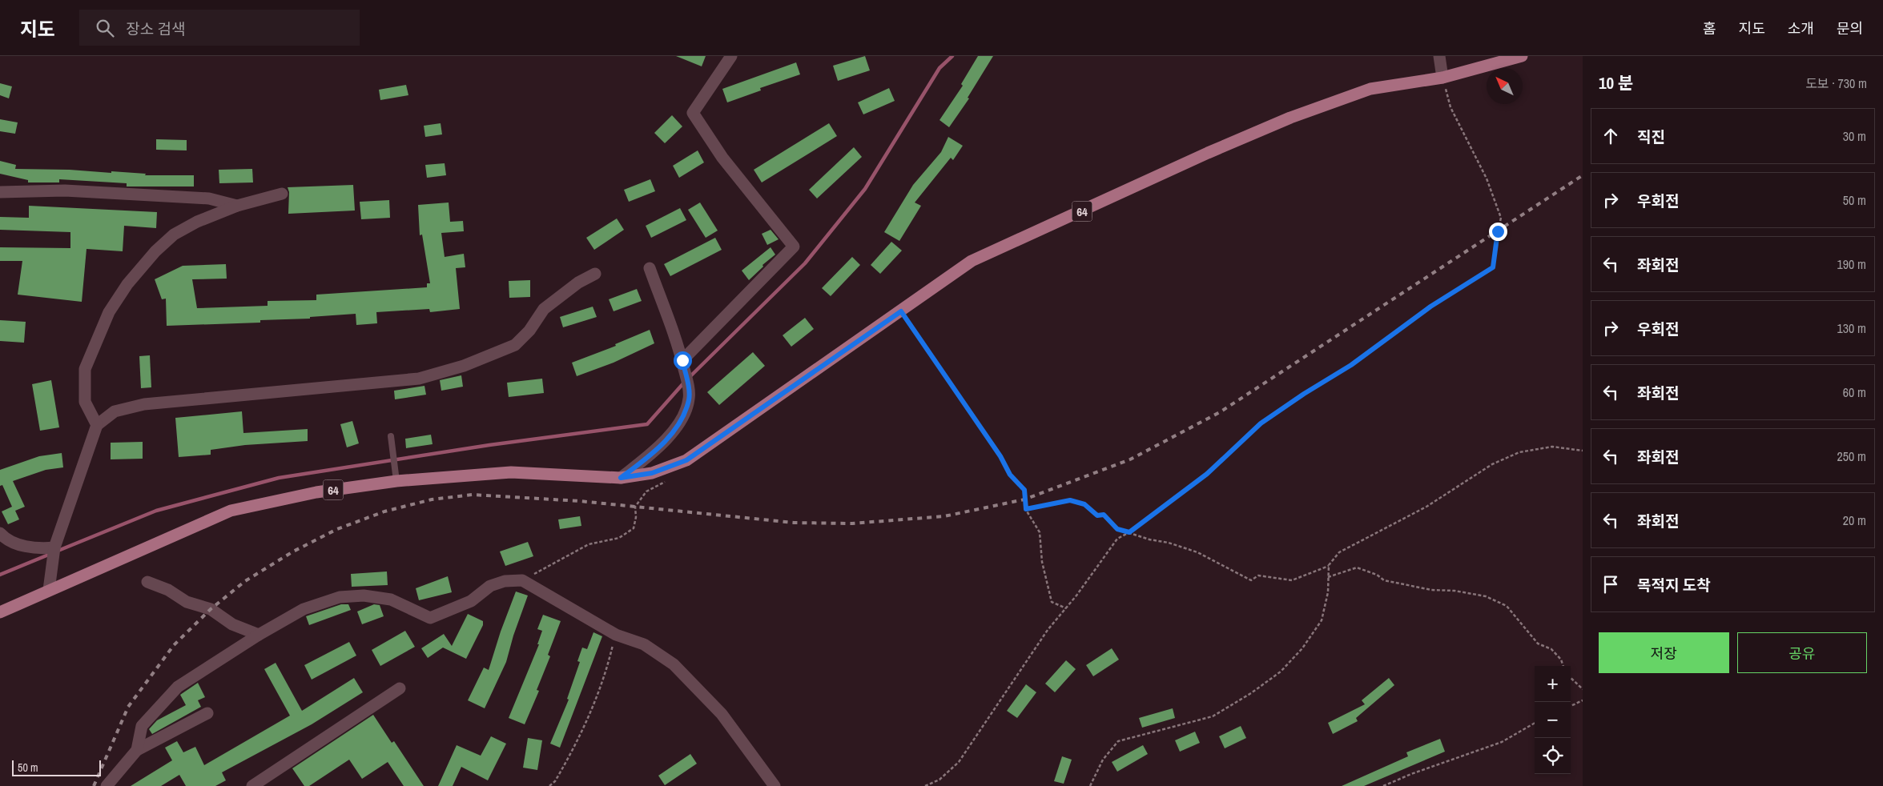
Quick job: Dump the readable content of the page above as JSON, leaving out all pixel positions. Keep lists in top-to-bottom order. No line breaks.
{"streets":{"main road":["64"]},"scale_bar":"50 m","north":"top left","page":{"header":"지도","search":"장소 검색","nav":["홈","지도","소개","문의"],"heading":["10 분","도보 · 730 m"],"list":[["직진","30 m"],["우회전","50 m"],["좌회전","190 m"],["우회전","130 m"],["좌회전","60 m"],["좌회전","250 m"],["좌회전","20 m"],"목적지 도착"],"buttons":["저장","공유"],"map_buttons":["+","−"],"scale":"50 m"}}
